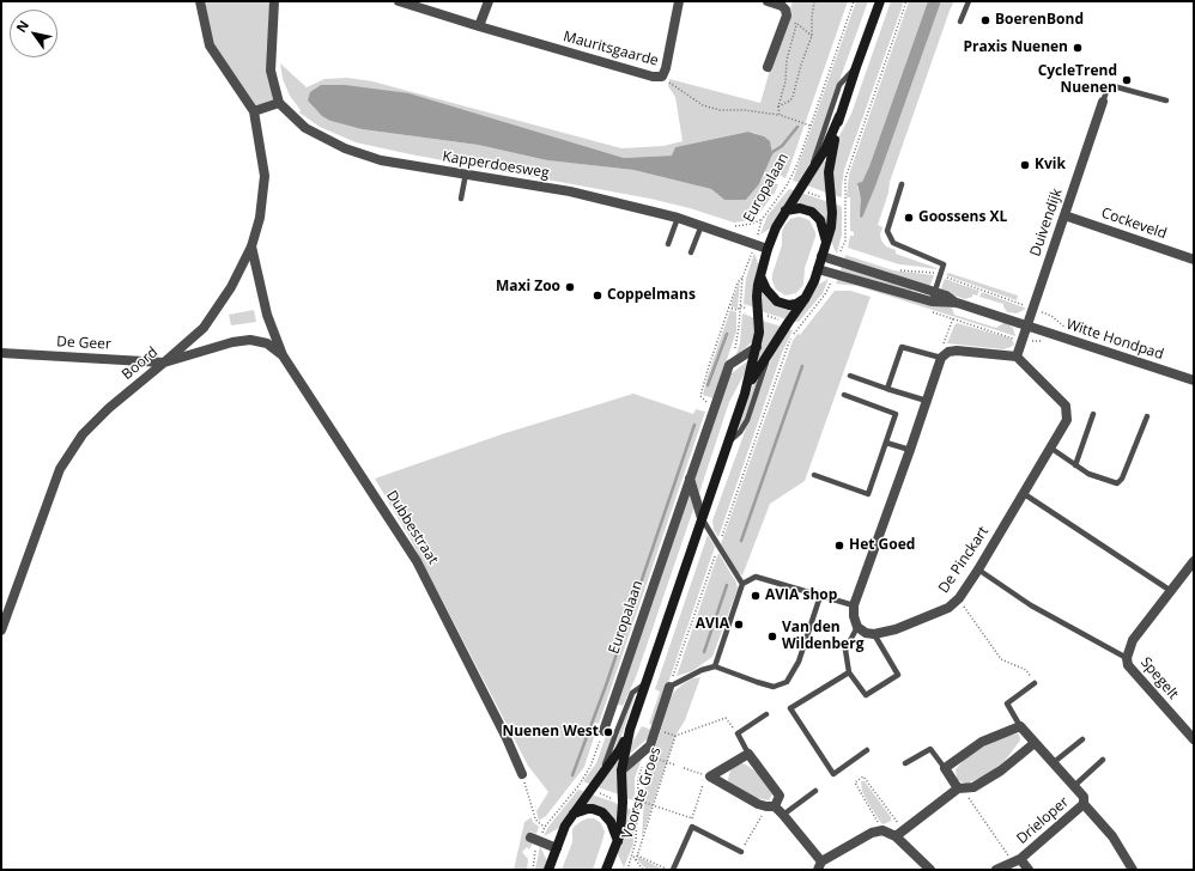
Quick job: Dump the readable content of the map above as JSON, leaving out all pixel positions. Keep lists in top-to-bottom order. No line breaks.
{"streets":{"main road":["Europalaan"],"street":["Mauritsgaarde","Kapperdoesweg","Duivendijk","Cockeveld","Witte Hondpad","De Geer","Boord","Dubbestraat","De Pinckart","Spegelt","Voorste Groes","Drieloper"]},"crossings":[["Kapperdoesweg","Europalaan"],["Duivendijk","Cockeveld"],["Duivendijk","Witte Hondpad"],["De Geer","Boord"],["Boord","Dubbestraat"]],"places":["BoerenBond","Praxis Nuenen","CycleTrend Nuenen","Kvik","Goossens XL","Maxi Zoo","Coppelmans","Het Goed","AVIA shop","AVIA","Van den Wildenberg","Nuenen West"],"north":"top left"}
